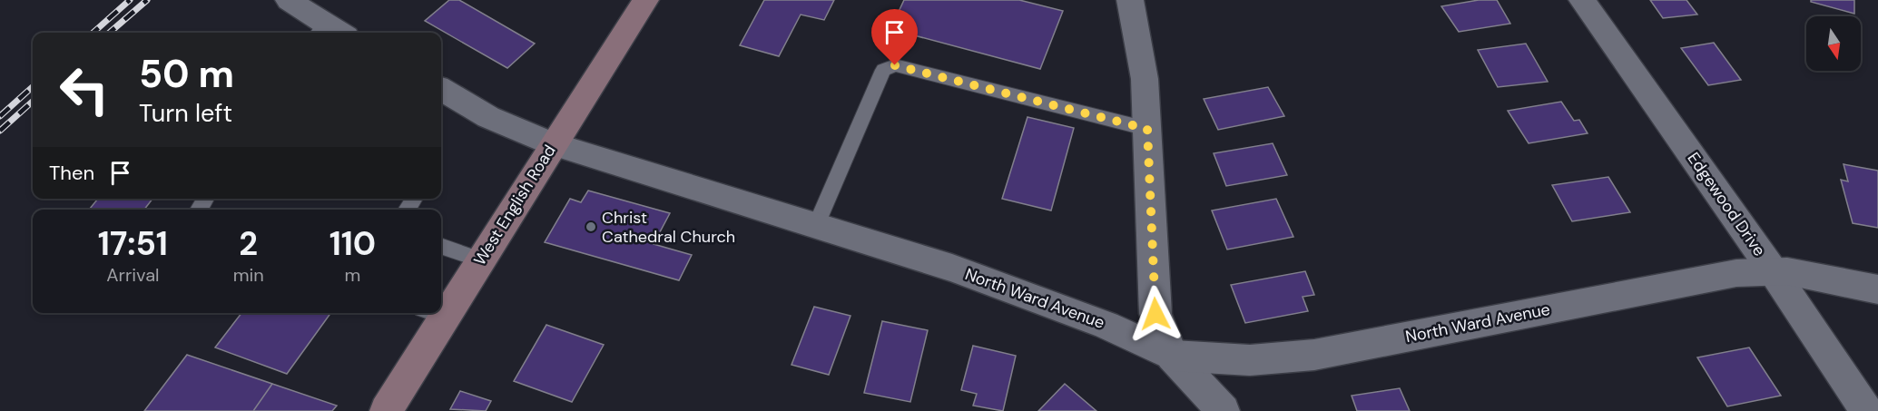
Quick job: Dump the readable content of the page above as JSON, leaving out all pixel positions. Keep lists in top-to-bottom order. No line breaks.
{"streets":{"main road":["West English Road"],"street":["Edgewood Drive","North Ward Avenue"]},"crossings":[["Edgewood Drive","North Ward Avenue"],["West English Road","North Ward Avenue"]],"places":["Christ Cathedral Church"],"north":"bottom","page":{"turn":["50 m","Turn left"],"then":"Then","eta":["17:51","Arrival","2","min","110","m"]}}
